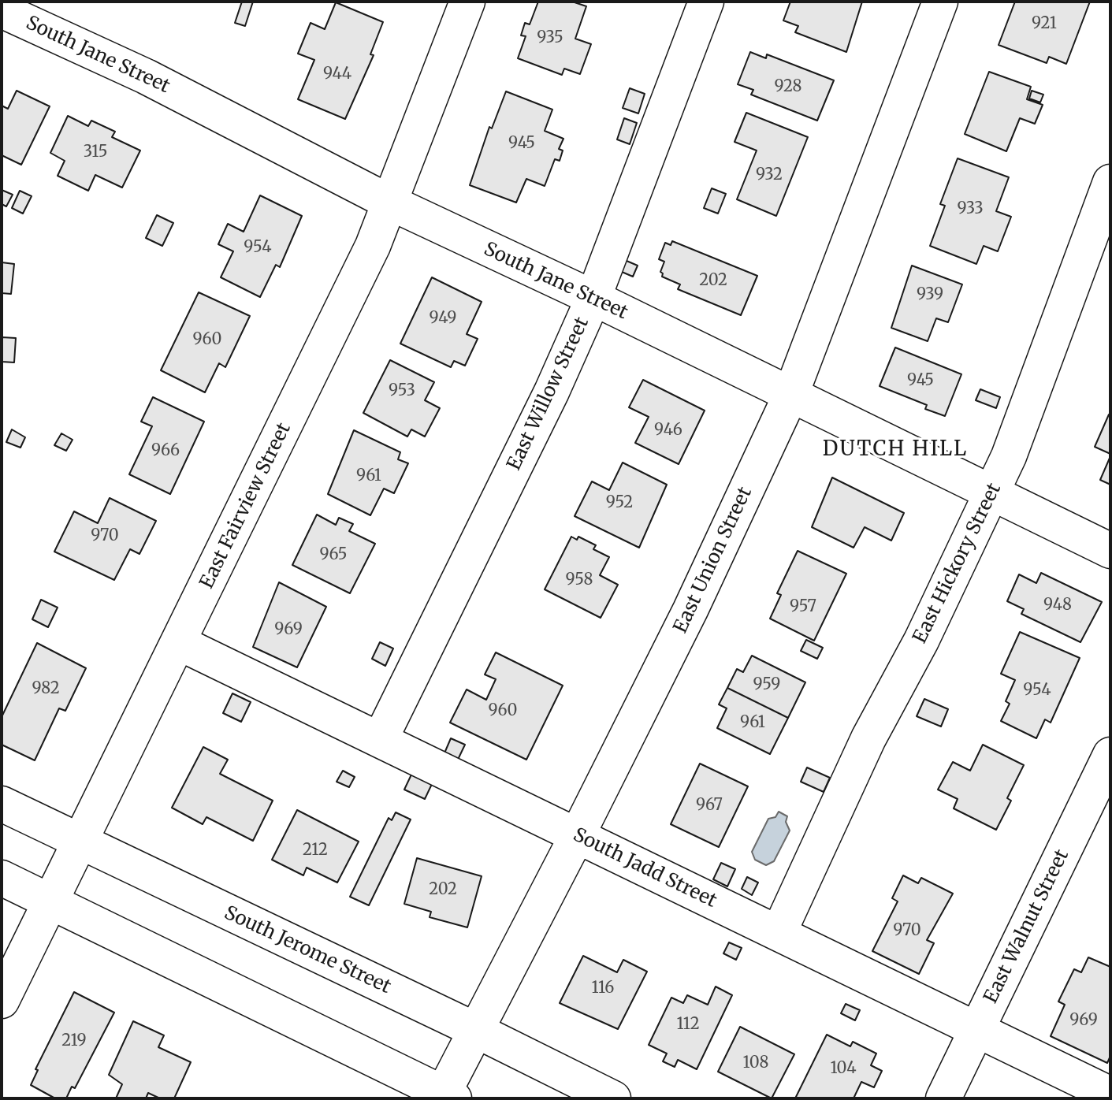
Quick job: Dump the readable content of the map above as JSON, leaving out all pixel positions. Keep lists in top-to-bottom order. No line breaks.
{"streets":{"street":["South Jane Street","East Willow Street","East Fairview Street","East Union Street","East Hickory Street","South Jadd Street","East Walnut Street","South Jerome Street"]},"crossings":[["South Jane Street","East Willow Street"],["South Jane Street","East Fairview Street"],["South Jane Street","East Union Street"],["South Jane Street","East Hickory Street"],["East Willow Street","South Jadd Street"],["East Fairview Street","South Jadd Street"],["East Fairview Street","South Jerome Street"],["East Union Street","South Jadd Street"],["East Union Street","South Jerome Street"],["East Hickory Street","South Jadd Street"],["South Jadd Street","East Walnut Street"]],"districts":["DUTCH HILL"],"house_numbers":["921","935","944","928","945","315","932","933","954","202","939","949","960","945","953","946","966","961","952","970","965","958","948","957","969","959","982","954","960","961","967","212","202","970","116","969","112","219","108","104"]}
